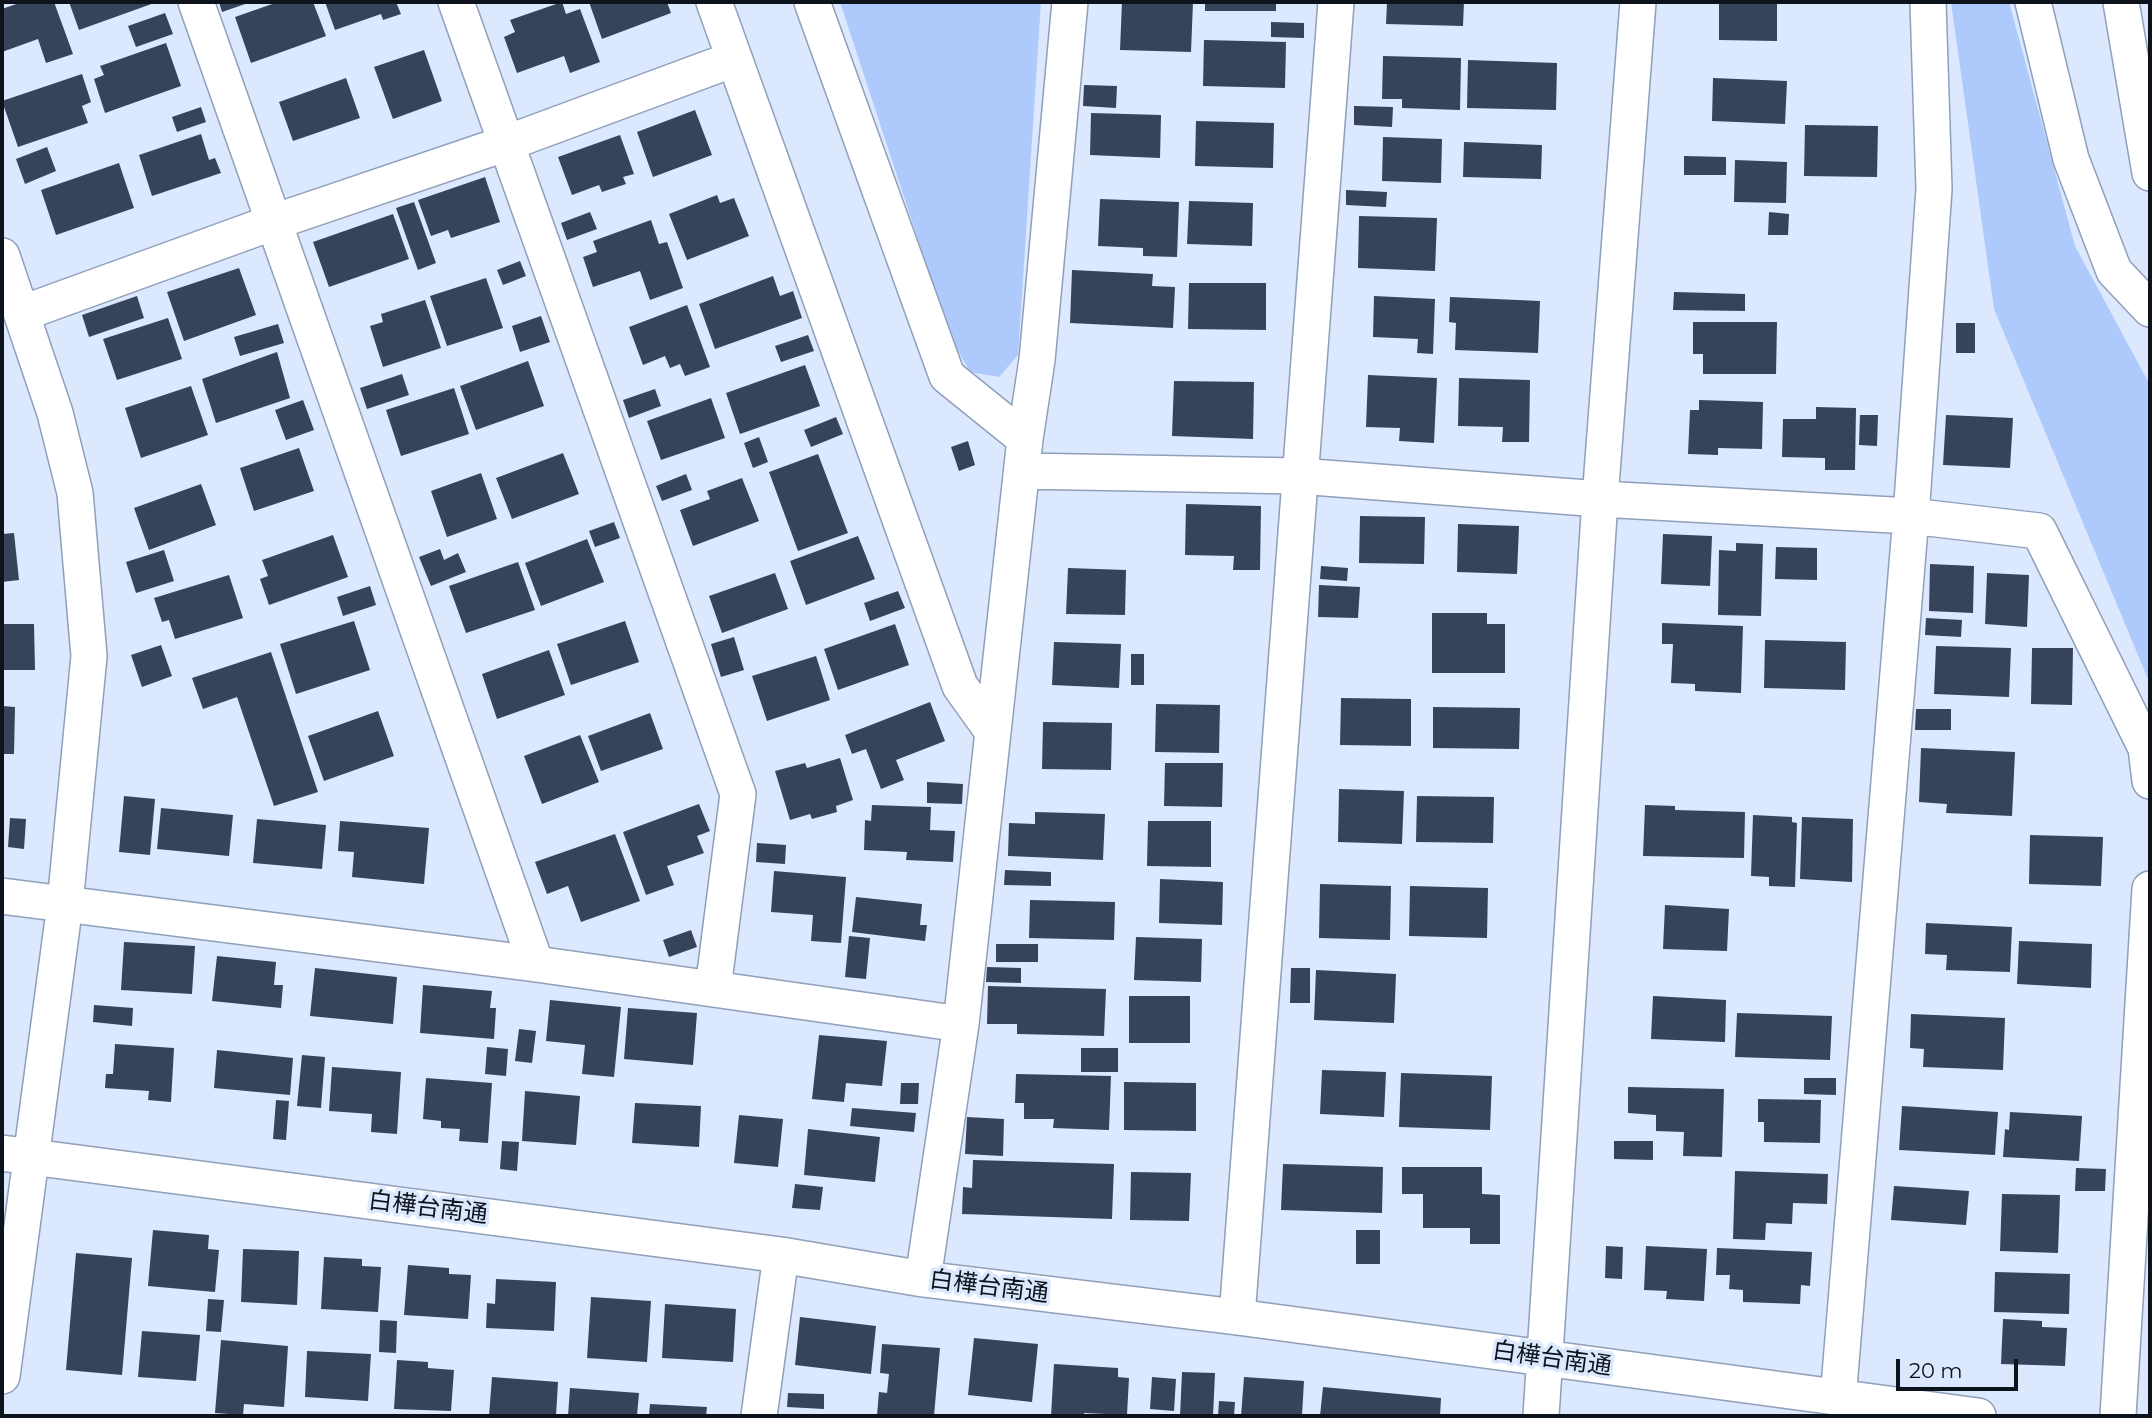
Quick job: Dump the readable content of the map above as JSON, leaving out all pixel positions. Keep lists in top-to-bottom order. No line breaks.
{"streets":{"street":["白樺台南通"]},"scale_bar":"20 m"}
